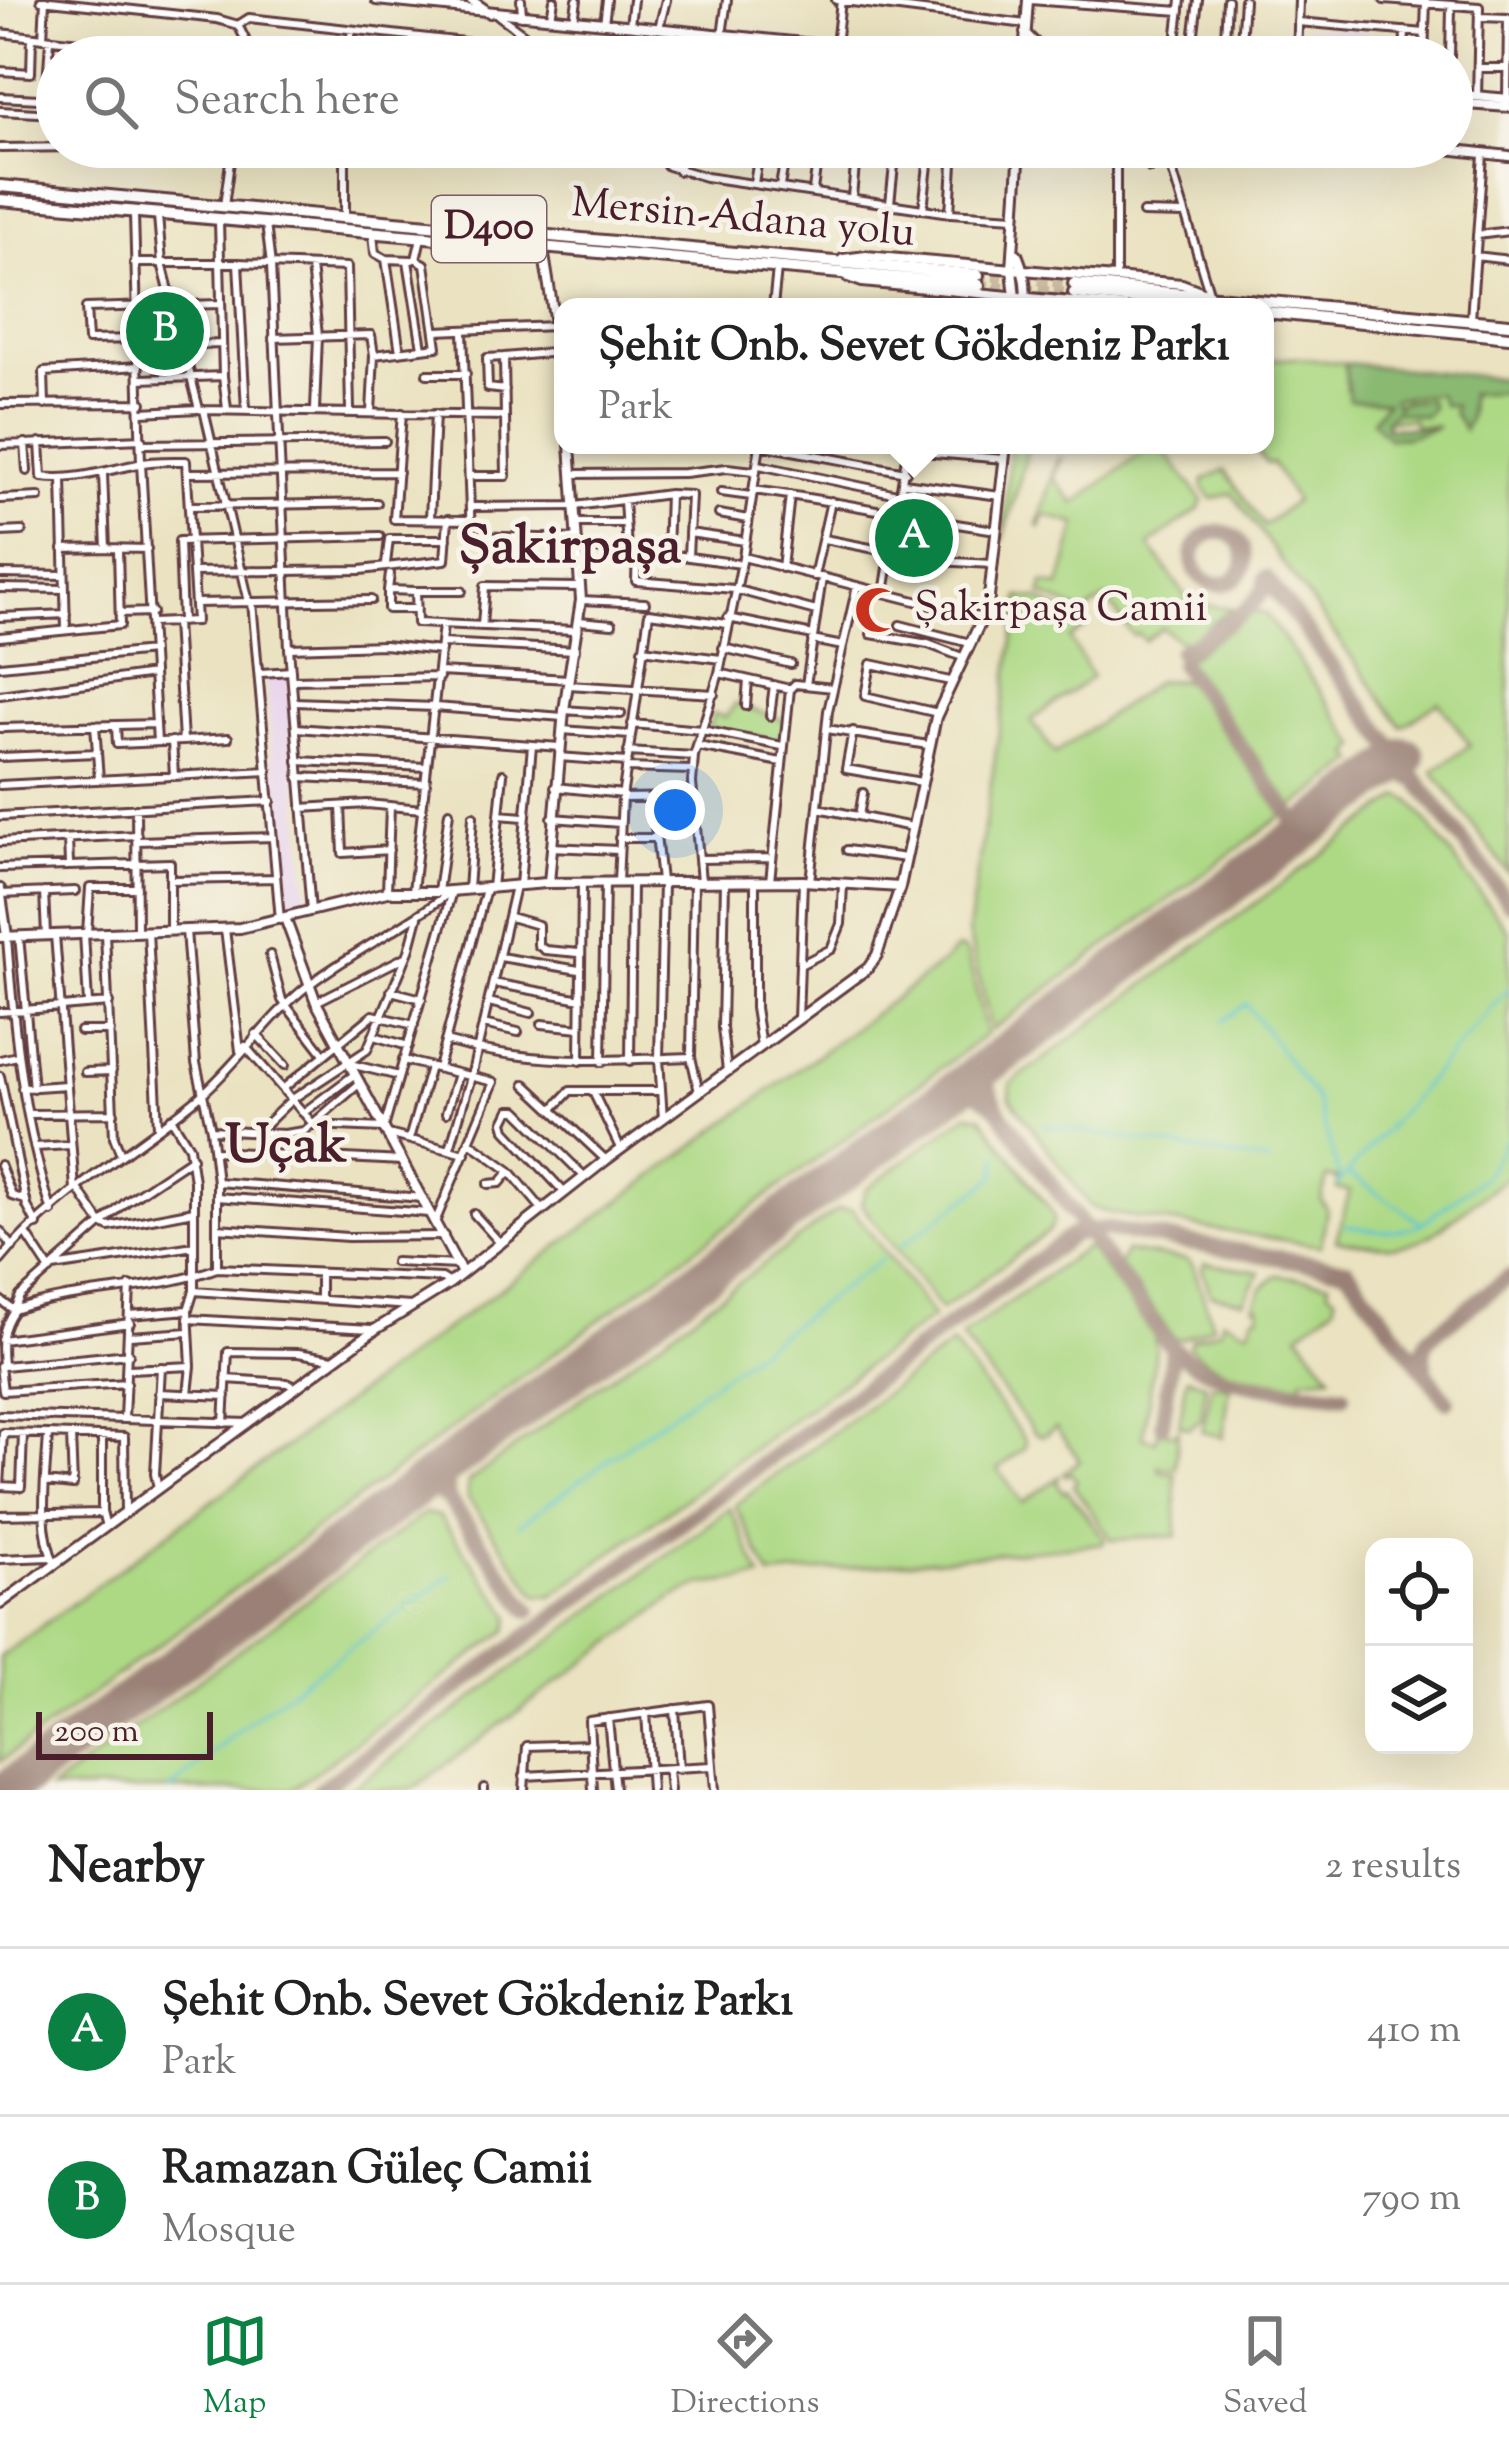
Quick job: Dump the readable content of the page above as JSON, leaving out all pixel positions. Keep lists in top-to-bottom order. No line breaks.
{"streets":{"highway":["Mersin-Adana yolu","D400"]},"districts":["Şakirpaşa","Uçak"],"places":{"mosque":["Şakirpaşa Camii"]},"scale_bar":"200 m","page":{"search":"Search here","pins":["B","A"],"popup":["Şehit Onb. Sevet Gökdeniz Parkı","Park"],"scale":"200 m","heading":["Nearby","2 results"],"list":[{"mark":"A","name":"Şehit Onb. Sevet Gökdeniz Parkı","note":"Park","value":"410 m"},{"mark":"B","name":"Ramazan Güleç Camii","note":"Mosque","value":"790 m"}],"nav":["Map","Directions","Saved"]}}
